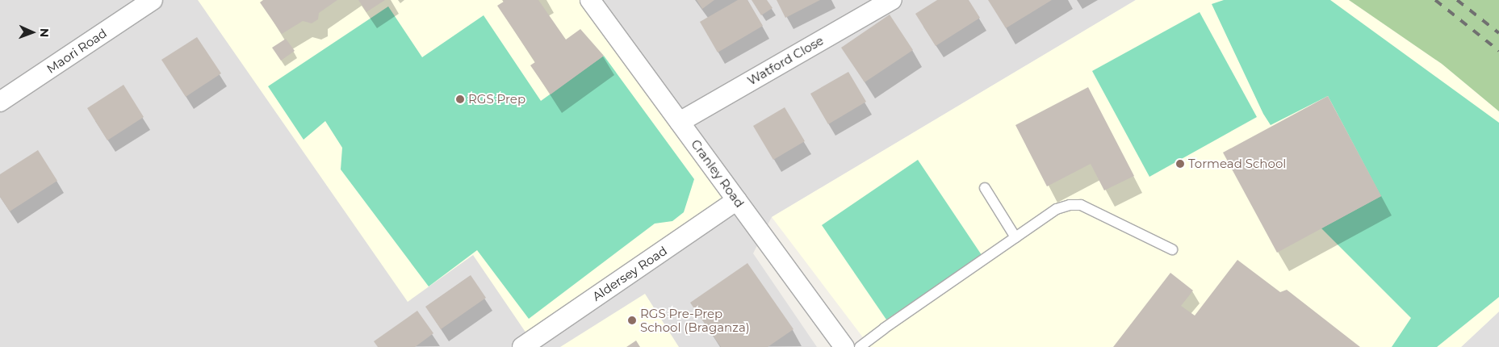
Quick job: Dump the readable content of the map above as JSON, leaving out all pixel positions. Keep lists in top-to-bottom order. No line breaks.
{"streets":{"street":["Maori Road","Watford Close","Cranley Road","Aldersey Road"]},"crossings":[["Watford Close","Cranley Road"],["Cranley Road","Aldersey Road"]],"places":["RGS Prep","Tormead School","RGS Pre-Prep School (Braganza)"],"north":"right"}
